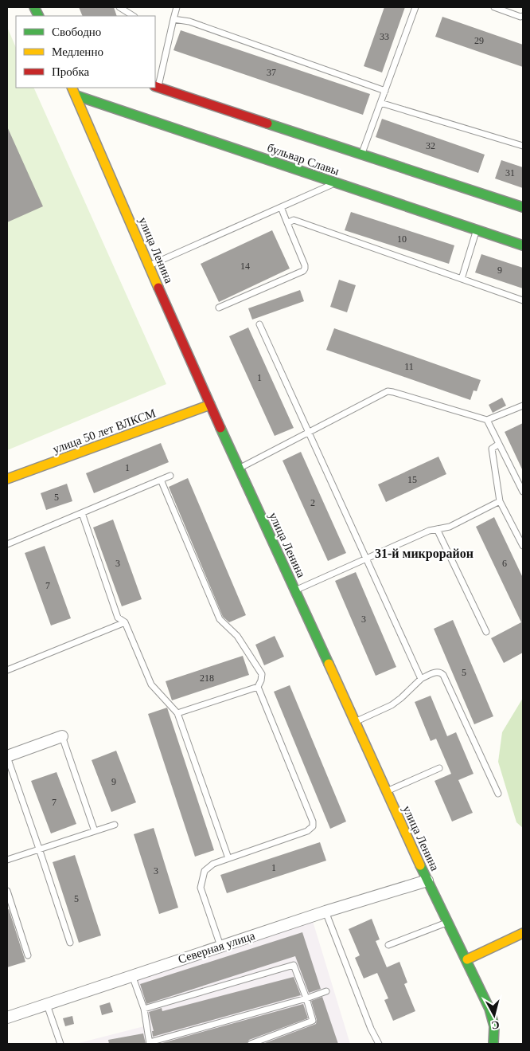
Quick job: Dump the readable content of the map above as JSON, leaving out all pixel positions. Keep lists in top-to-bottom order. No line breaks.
{"streets":{"street":["бульвар Славы","улица Ленина","улица 50 лет ВЛКСМ","Северная улица"]},"crossings":[["бульвар Славы","улица Ленина"],["улица Ленина","улица 50 лет ВЛКСМ"],["улица Ленина","Северная улица"]],"districts":["31-й микрорайон"],"house_numbers":["33","29","37","32","31","10","14","9","11","1","1","15","5","2","3","6","7","3","5","218","9","7","1","3","5"],"legend":["Свободно","Медленно","Пробка"],"north":"bottom"}
